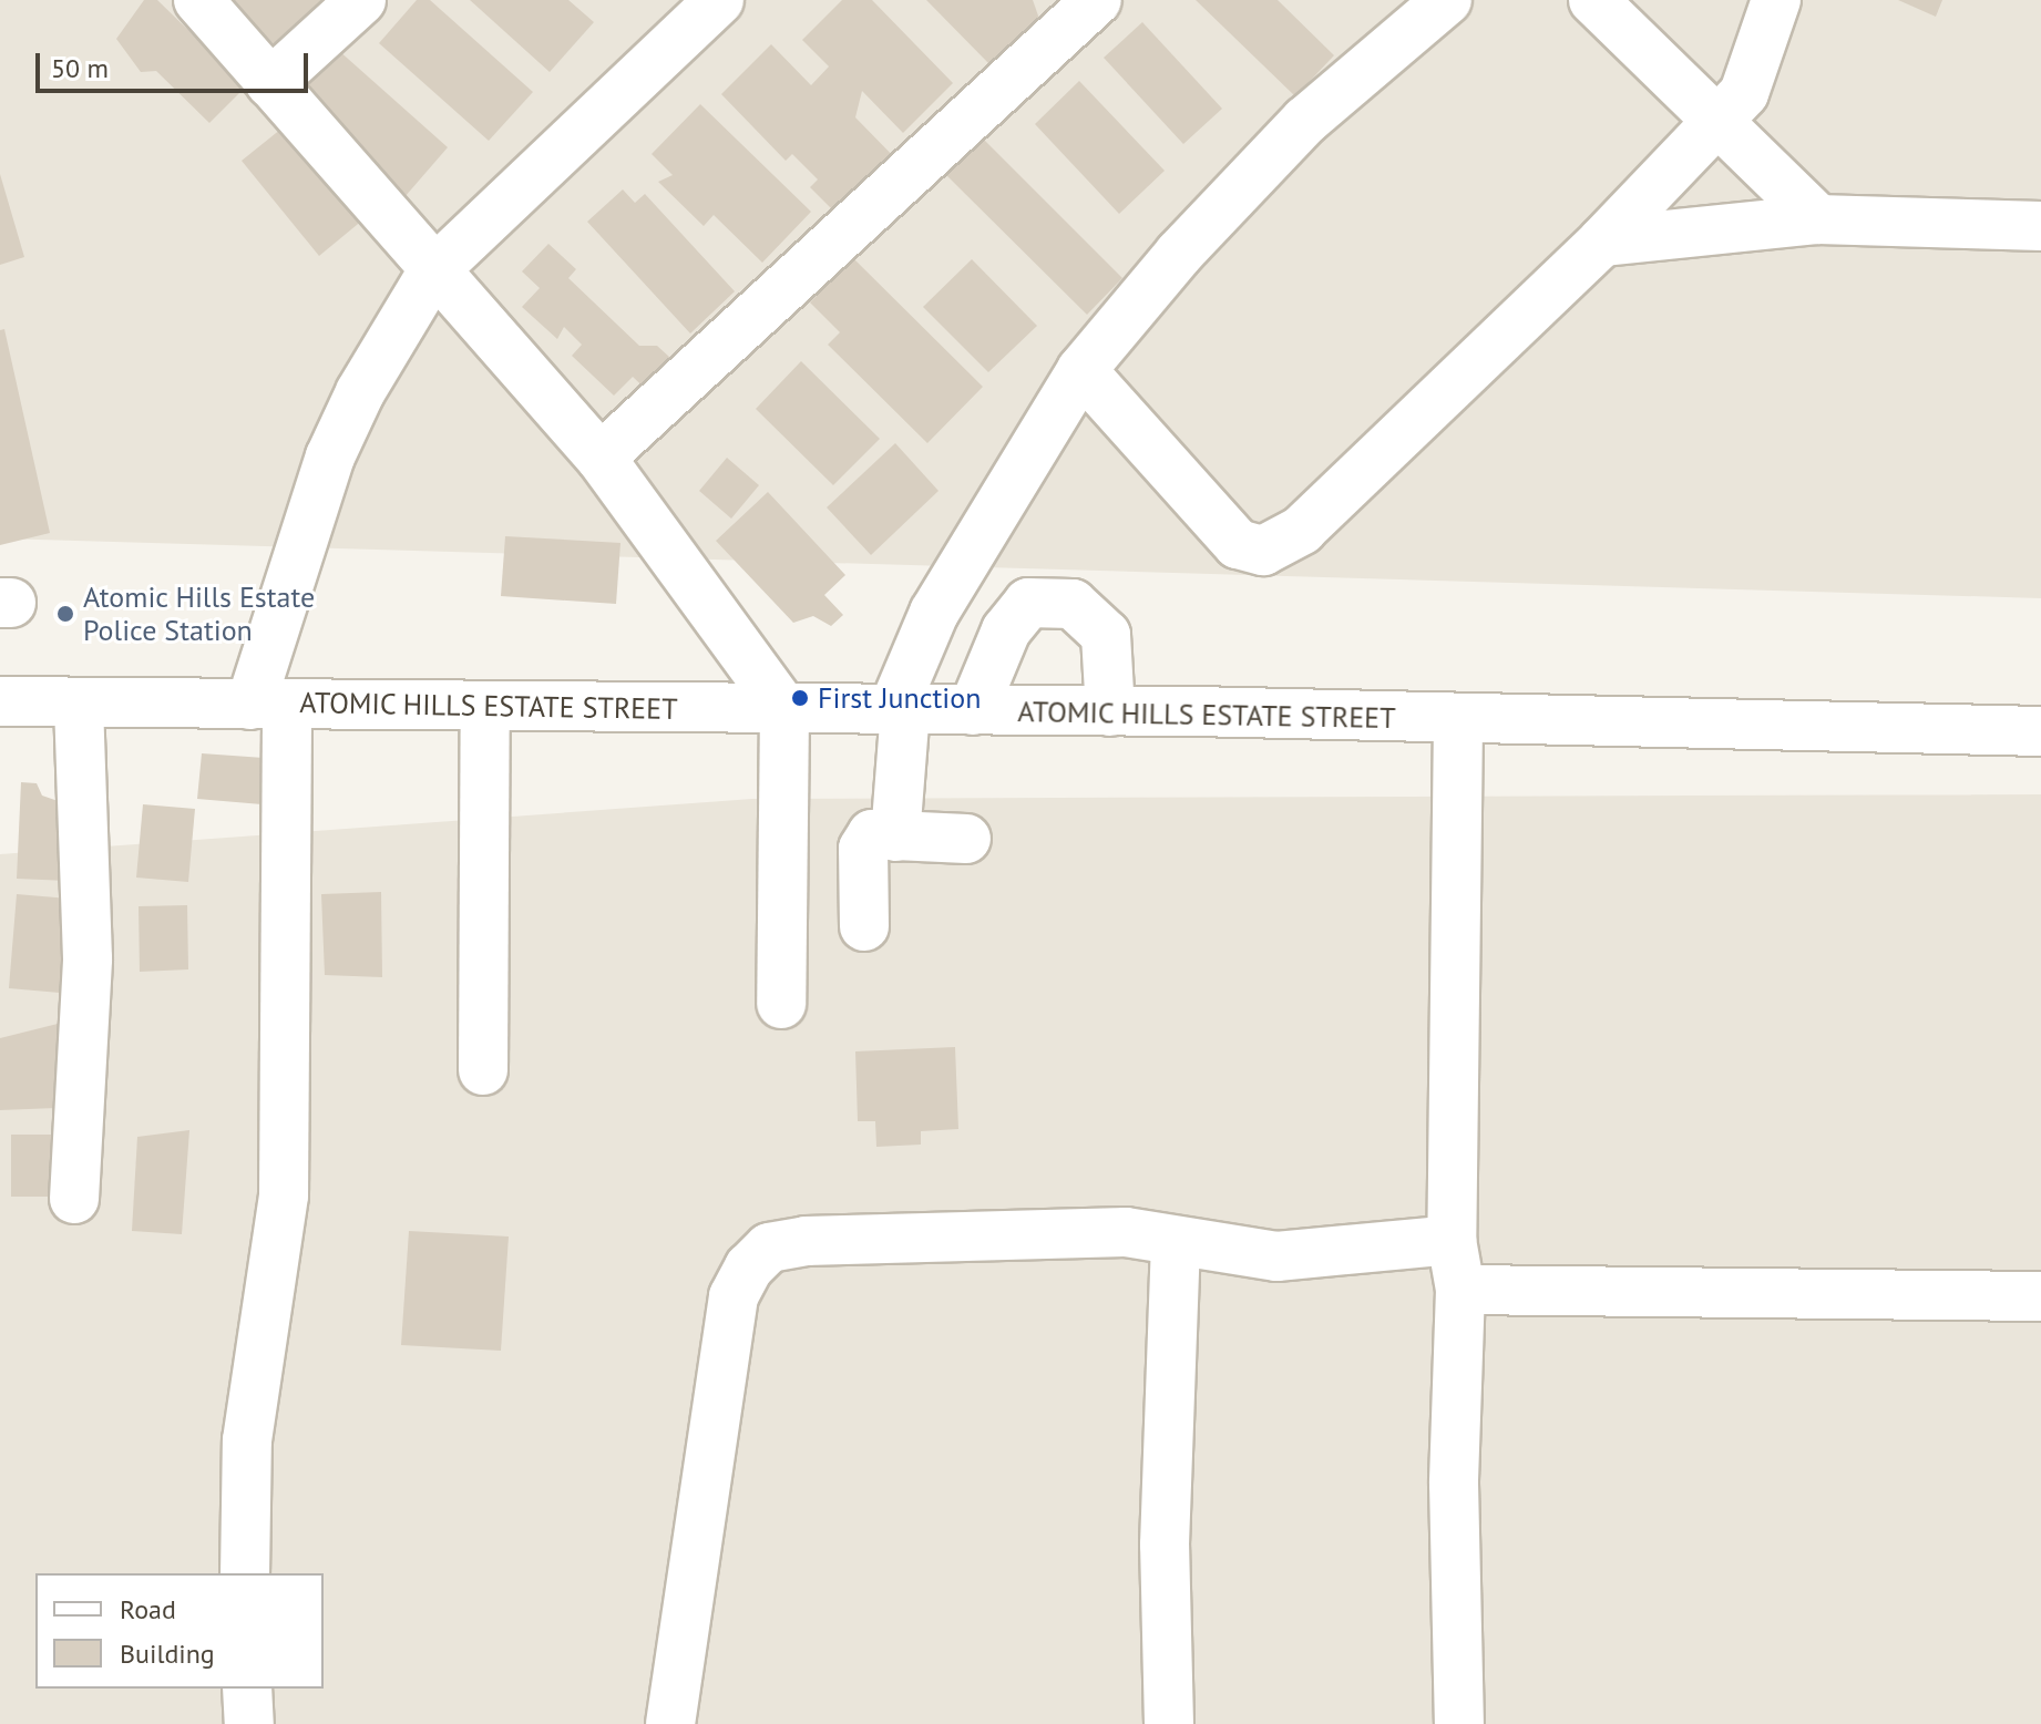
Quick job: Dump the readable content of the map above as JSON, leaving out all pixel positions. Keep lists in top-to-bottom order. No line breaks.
{"streets":{"street":["ATOMIC HILLS ESTATE STREET"]},"places":["Atomic Hills Estate Police Station","First Junction"],"legend":["Road","Building"],"scale_bar":"50 m"}
